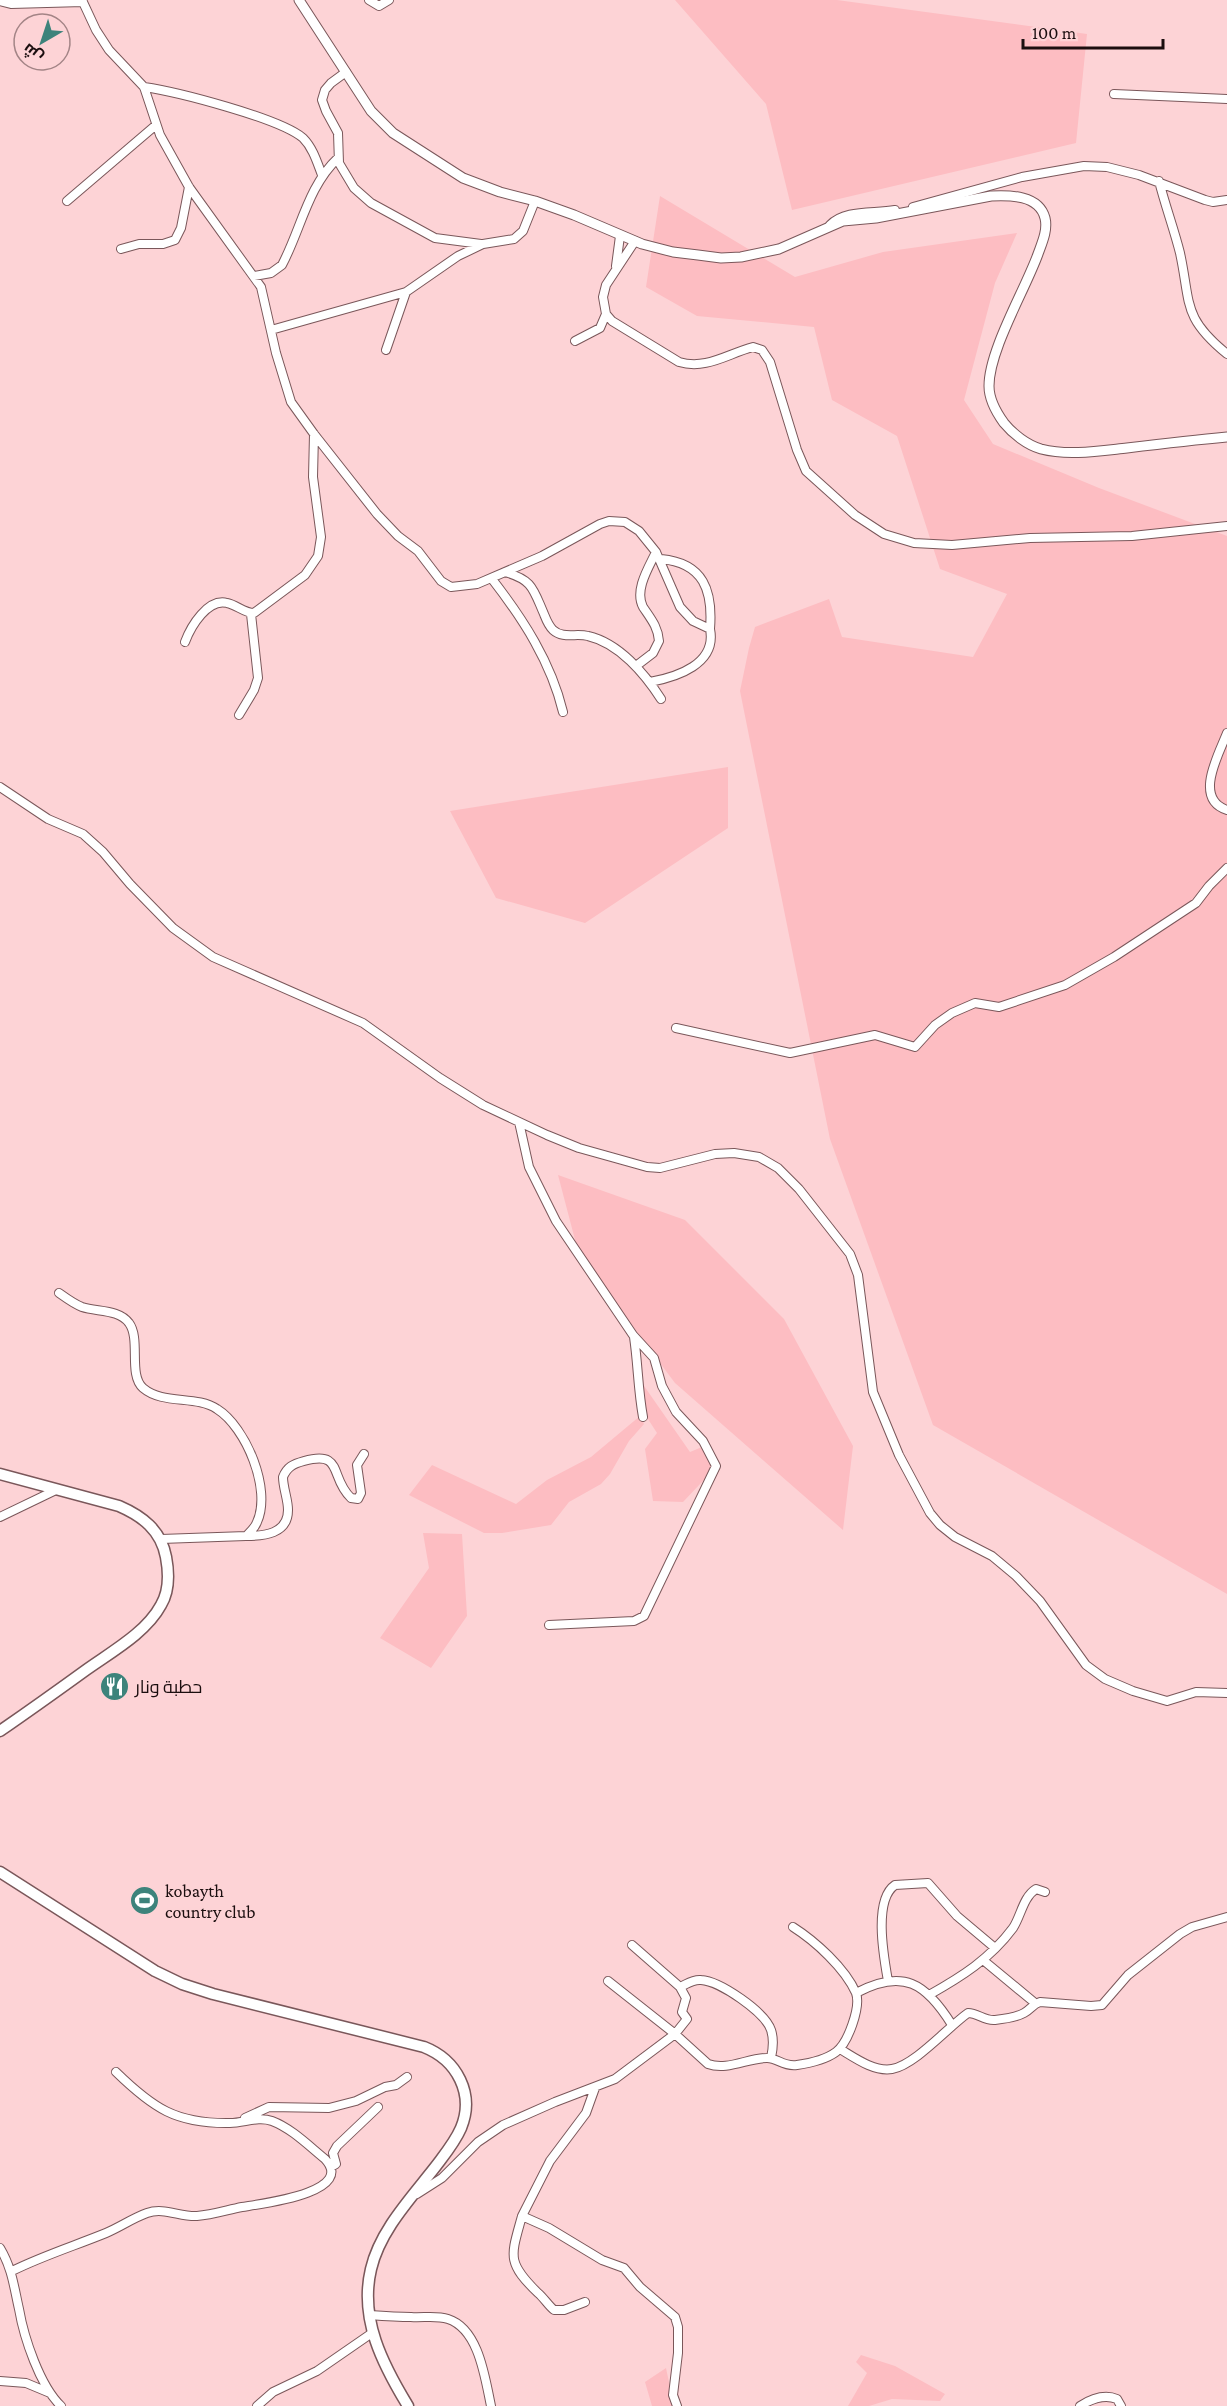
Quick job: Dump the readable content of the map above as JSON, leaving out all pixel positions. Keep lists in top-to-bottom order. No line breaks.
{"places":{"restaurant":["حطبة ونار"],"sports":["kobayth country club"]},"scale_bar":"100 m","north":"bottom left"}
